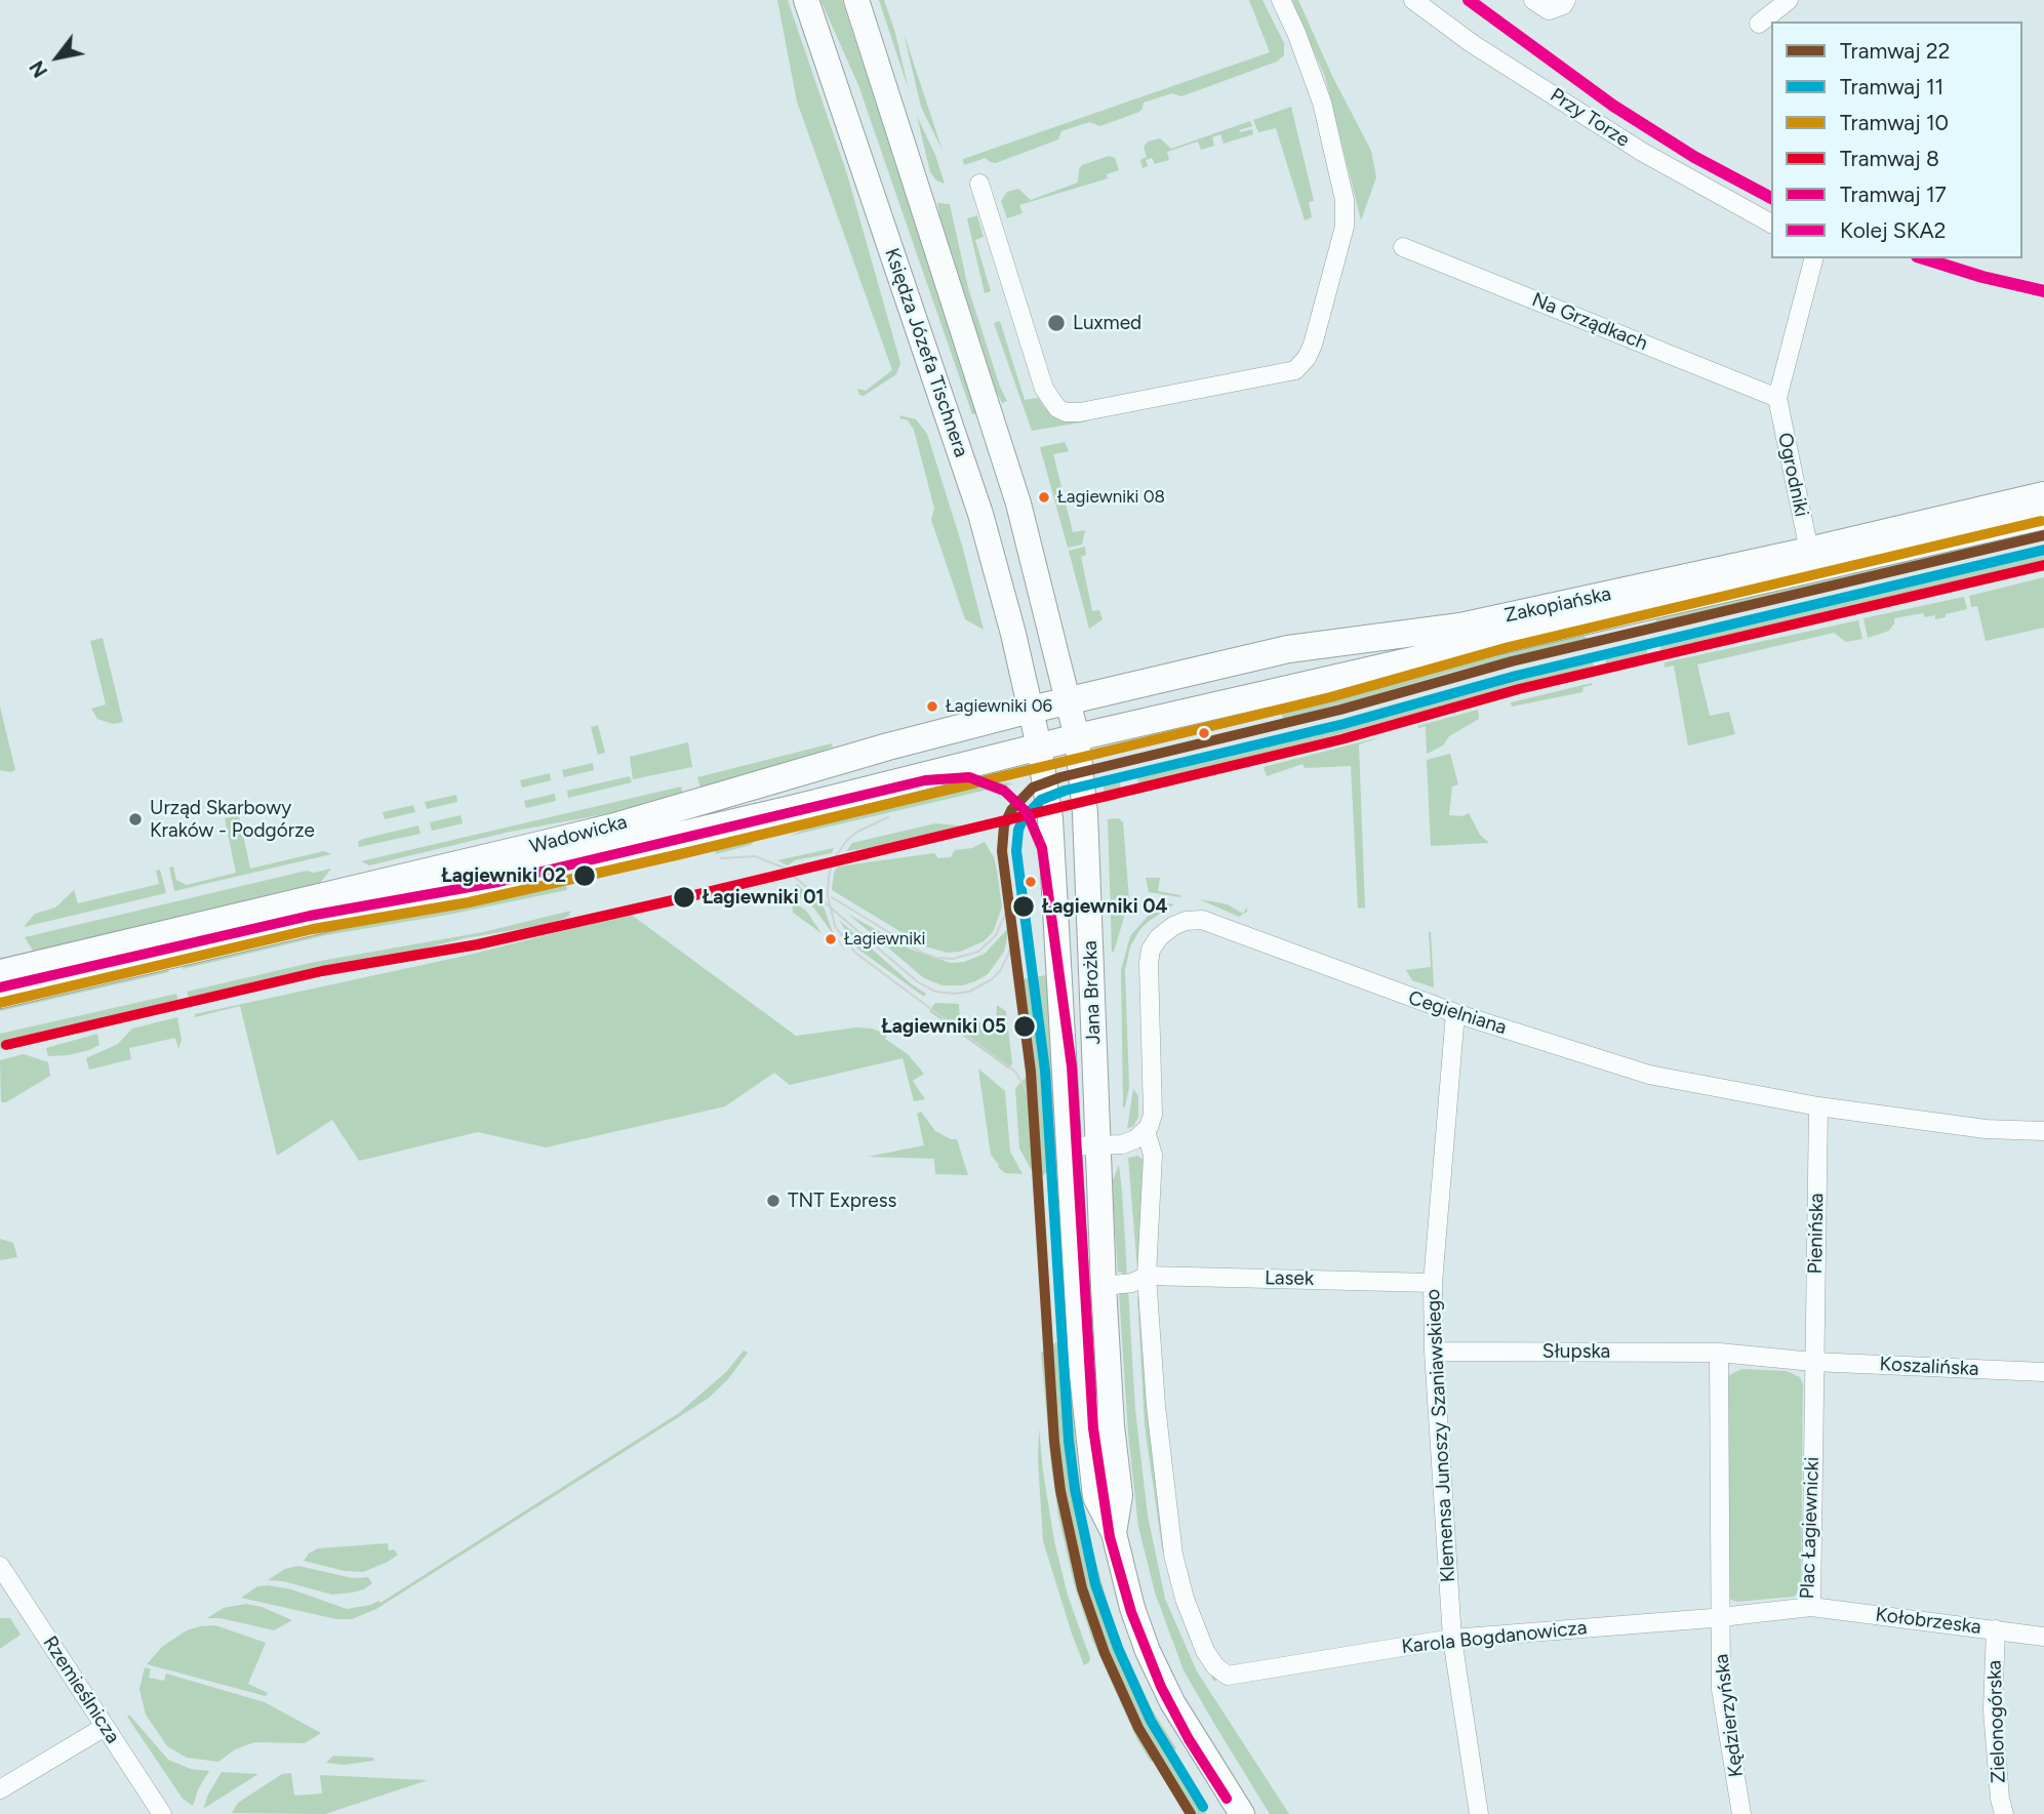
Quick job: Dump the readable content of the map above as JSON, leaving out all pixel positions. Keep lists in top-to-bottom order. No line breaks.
{"streets":{"main road":["Księdza Józefa Tischnera","Zakopiańska","Wadowicka","Jana Brożka"],"street":["Przy Torze","Na Grządkach","Ogrodniki","Cegielniana","Pienińska","Lasek","Słupska","Koszalińska","Klemensa Junoszy Szaniawskiego","Plac Łagiewnicki","Kołobrzeska","Karola Bogdanowicza","Rzemieślnicza","Kędzierzyńska","Zielonogórska"]},"crossings":[["Na Grządkach","Ogrodniki"],["Księdza Józefa Tischnera","Zakopiańska"],["Księdza Józefa Tischnera","Wadowicka"],["Księdza Józefa Tischnera","Jana Brożka"],["Ogrodniki","Zakopiańska"],["Zakopiańska","Wadowicka"],["Zakopiańska","Jana Brożka"],["Wadowicka","Jana Brożka"],["Cegielniana","Pienińska"],["Cegielniana","Klemensa Junoszy Szaniawskiego"],["Pienińska","Koszalińska"],["Pienińska","Plac Łagiewnicki"],["Lasek","Klemensa Junoszy Szaniawskiego"],["Lasek","Karola Bogdanowicza"],["Słupska","Klemensa Junoszy Szaniawskiego"],["Koszalińska","Plac Łagiewnicki"],["Klemensa Junoszy Szaniawskiego","Karola Bogdanowicza"],["Plac Łagiewnicki","Kołobrzeska"],["Plac Łagiewnicki","Karola Bogdanowicza"],["Plac Łagiewnicki","Kędzierzyńska"],["Kołobrzeska","Zielonogórska"],["Karola Bogdanowicza","Kędzierzyńska"]],"places":["Luxmed","Łagiewniki 08","Łagiewniki 06","Urząd Skarbowy Kraków - Podgórze","Łagiewniki 02","Łagiewniki 01","Łagiewniki 04","Łagiewniki","Łagiewniki 05","TNT Express"],"lines":["rail line SKA2","tram line 10","tram line 22","tram line 11","tram line 8","tram line 17"],"legend":["Tramwaj 22","Tramwaj 11","Tramwaj 10","Tramwaj 8","Tramwaj 17","Kolej SKA2"],"north":"bottom left"}
